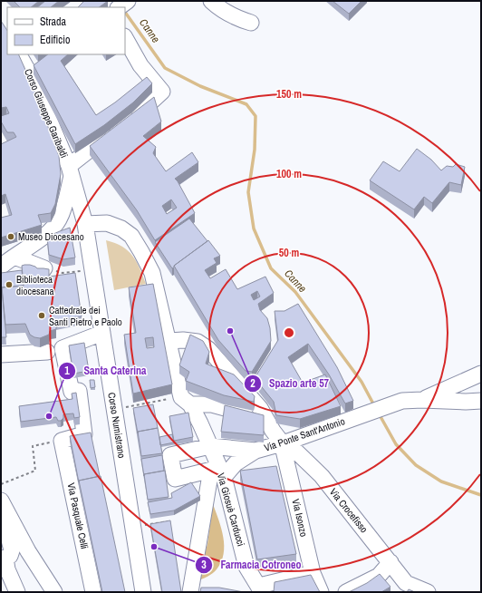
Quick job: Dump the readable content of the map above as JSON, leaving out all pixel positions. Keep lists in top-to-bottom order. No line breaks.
{"streets":{"street":["Corso Giuseppe Garibaldi","Corso Numistrano","Via Ponte Sant'Antonio","Via Giosuè Carducci","Via Crocefisso","Via Pasquale Celli","Via Isonzo"]},"crossings":[["Corso Giuseppe Garibaldi","Corso Numistrano"],["Corso Numistrano","Via Giosuè Carducci"],["Via Ponte Sant'Antonio","Via Crocefisso"],["Via Ponte Sant'Antonio","Via Isonzo"],["Via Giosuè Carducci","Via Crocefisso"],["Via Crocefisso","Via Isonzo"]],"water":["Canne"],"places":["Museo Diocesano","Biblioteca diocesana","Cattedrale dei Santi Pietro e Paolo","Spazio arte 57","Santa Caterina","Farmacia Cotroneo"],"legend":["Strada","Edificio"],"rings":["150 m","100 m","50 m"]}
